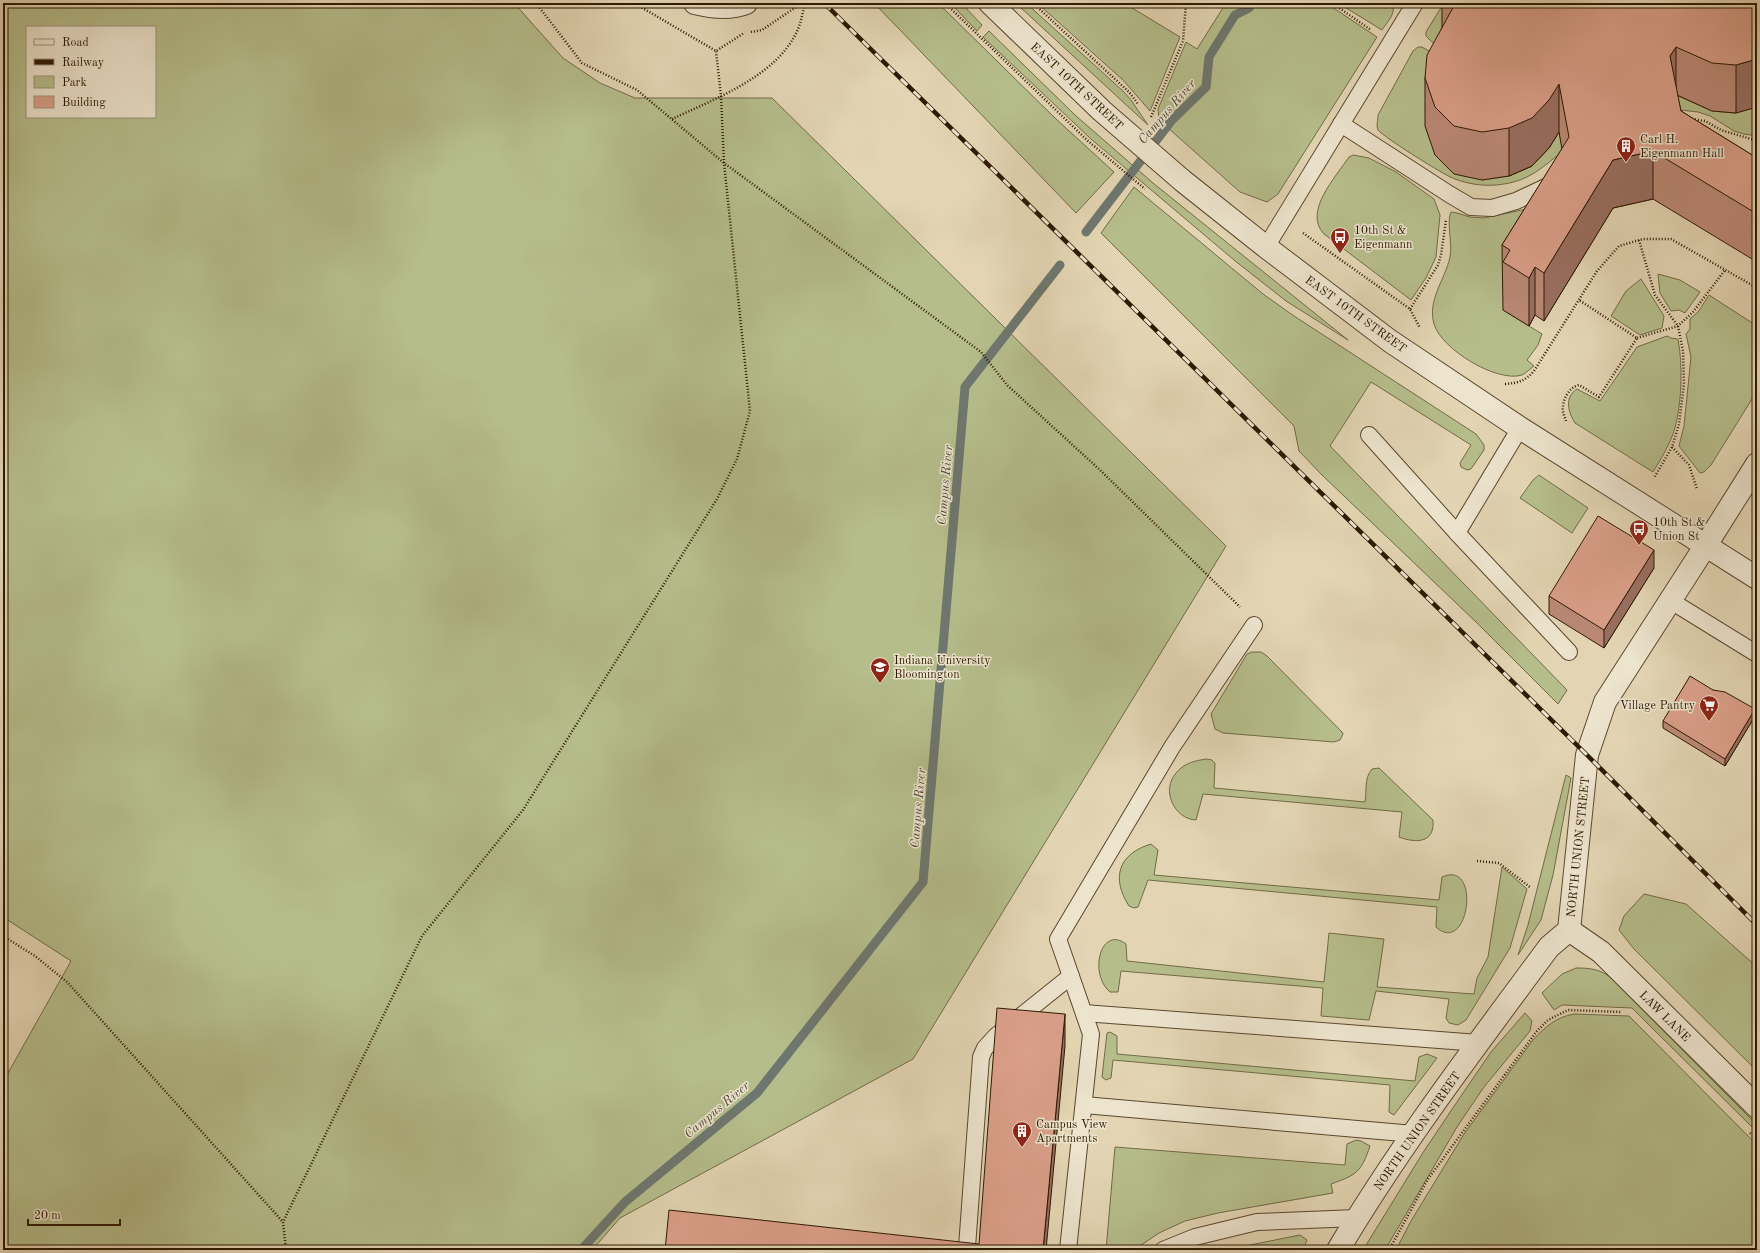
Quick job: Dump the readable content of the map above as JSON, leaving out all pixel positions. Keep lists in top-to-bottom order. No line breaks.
{"streets":{"street":["EAST 10TH STREET","NORTH UNION STREET","LAW LANE"]},"crossings":[["EAST 10TH STREET","NORTH UNION STREET"],["NORTH UNION STREET","LAW LANE"]],"water":["Campus River"],"places":{"building":["Carl H. Eigenmann Hall","Campus View Apartments"],"bus stop":["10th St & Eigenmann","10th St & Union St"],"school or university":["Indiana University Bloomington"],"supermarket":["Village Pantry"]},"legend":["Road","Railway","Park","Building"],"scale_bar":"20 m"}
